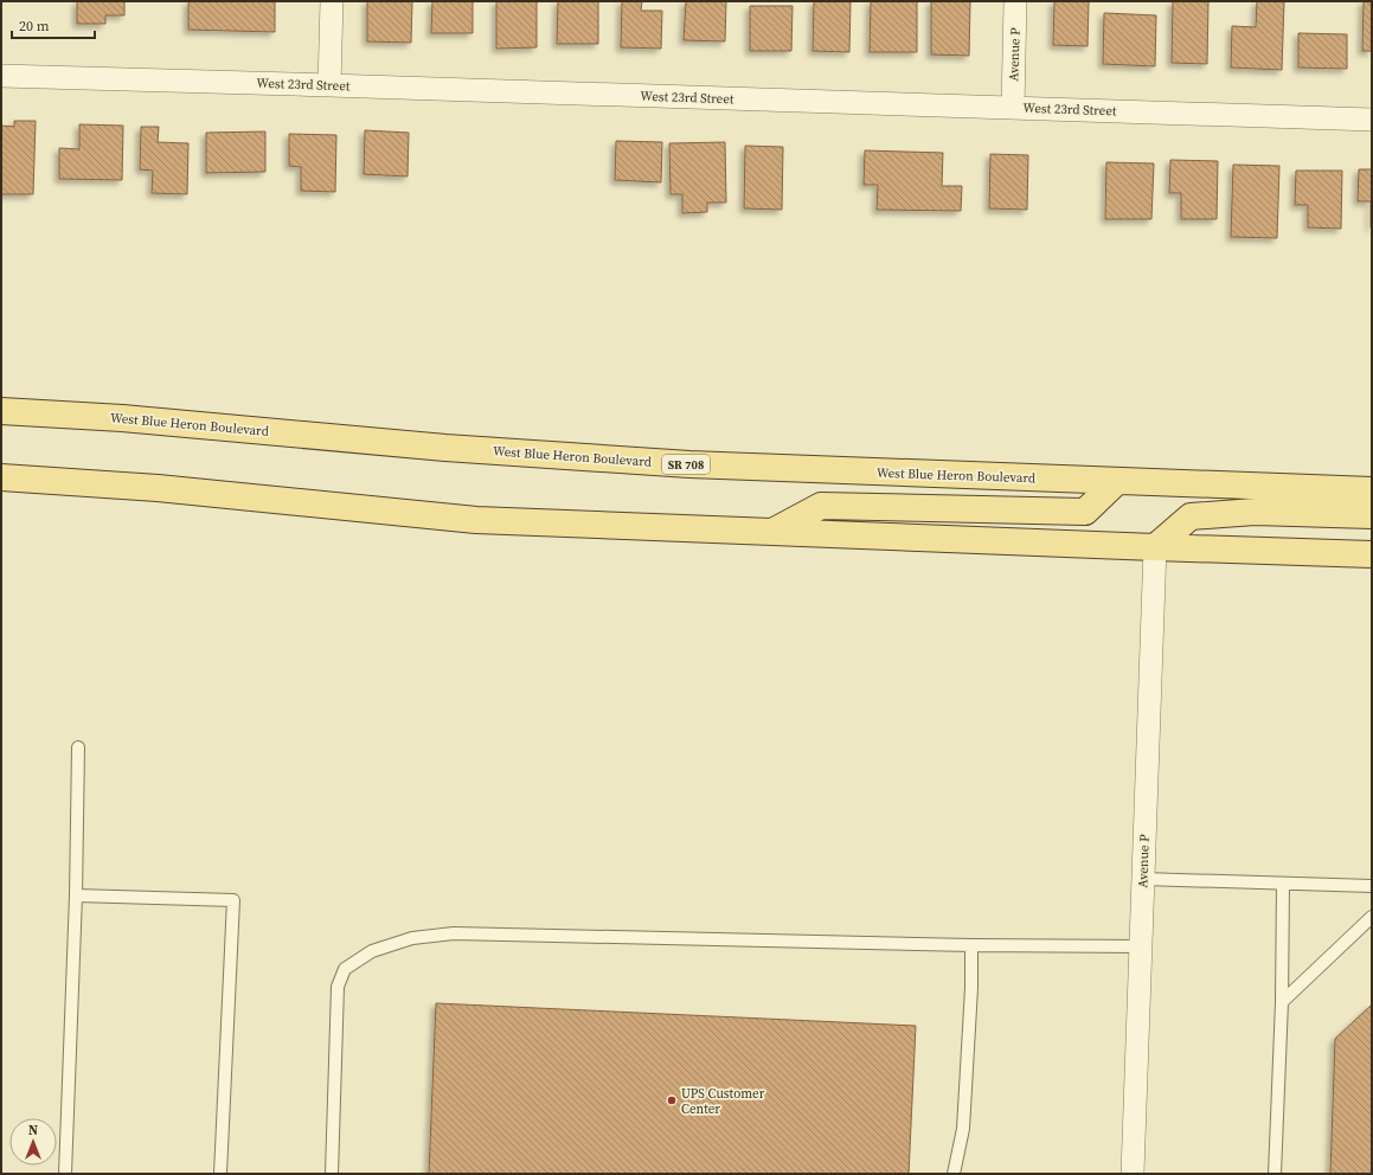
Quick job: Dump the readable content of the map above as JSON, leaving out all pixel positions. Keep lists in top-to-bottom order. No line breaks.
{"streets":{"main road":["West Blue Heron Boulevard","SR 708"],"street":["Avenue P","West 23rd Street"]},"crossings":[["Avenue P","West 23rd Street"]],"places":["UPS Customer Center"],"scale_bar":"20 m","north":"top"}
